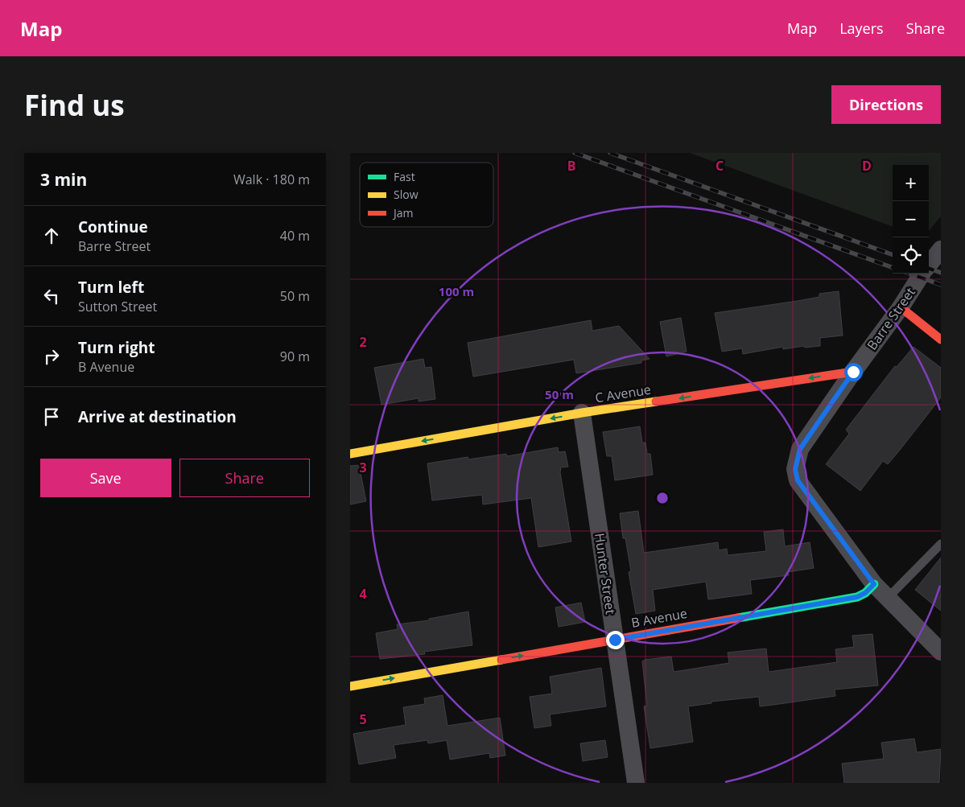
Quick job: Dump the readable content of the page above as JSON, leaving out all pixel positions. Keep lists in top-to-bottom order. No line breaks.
{"streets":{"street":["Barre Street","C Avenue","Hunter Street","B Avenue"]},"crossings":[["Barre Street","C Avenue"],["Barre Street","B Avenue"],["C Avenue","Hunter Street"],["Hunter Street","B Avenue"]],"one_way":["C Avenue","B Avenue"],"legend":["Fast","Slow","Jam"],"page":{"header":"Map","nav":["Map","Layers","Share"],"buttons":["Directions",["Save","Share"]],"title":"Find us","heading":["3 min","Walk · 180 m"],"map_buttons":["+","−"],"list":[["Continue","Barre Street","40 m"],["Turn left","Sutton Street","50 m"],["Turn right","B Avenue","90 m"],"Arrive at destination"]},"grid":{"columns":["B","C","D"],"rows":["2","3","4","5"]},"rings":["100 m","50 m"]}
